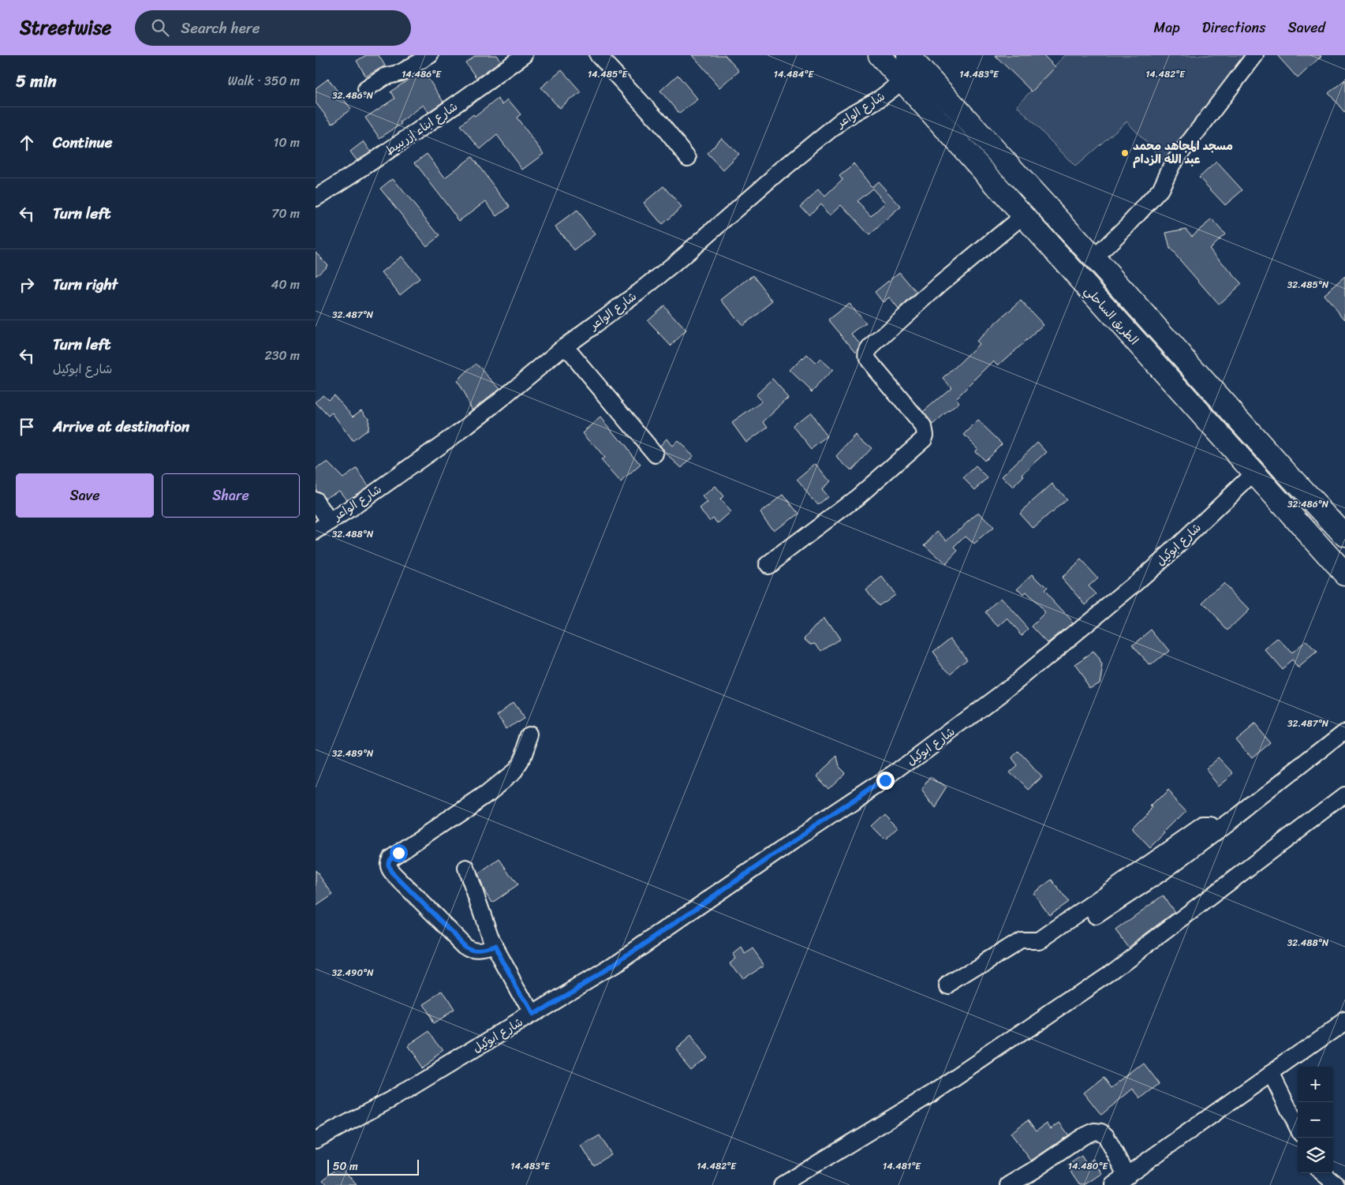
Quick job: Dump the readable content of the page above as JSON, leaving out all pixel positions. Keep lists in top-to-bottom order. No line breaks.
{"streets":{"highway":["الطريق الساحلي"],"street":["شارع الواعر","شارع ابناء إزريبيط","شارع ابوكيل"]},"crossings":[["شارع الواعر","الطريق الساحلي"],["الطريق الساحلي","شارع ابوكيل"]],"places":["مسجد المجاهد محمد عبد الله الزدام"],"scale_bar":"50 m","page":{"header":"Streetwise","search":"Search here","nav":["Map","Directions","Saved"],"heading":["5 min","Walk · 350 m"],"list":[["Continue","10 m"],["Turn left","70 m"],["Turn right","40 m"],["Turn left","شارع ابوكيل","230 m"],"Arrive at destination"],"buttons":["Save","Share"],"map_buttons":["+","−"],"scale":"50 m"},"coordinates":["14.486°E","14.485°E","14.484°E","14.483°E","14.482°E","32.486°N","32.485°N","32.487°N","32.488°N","32.489°N","32.490°N","14.481°E","14.480°E"]}
